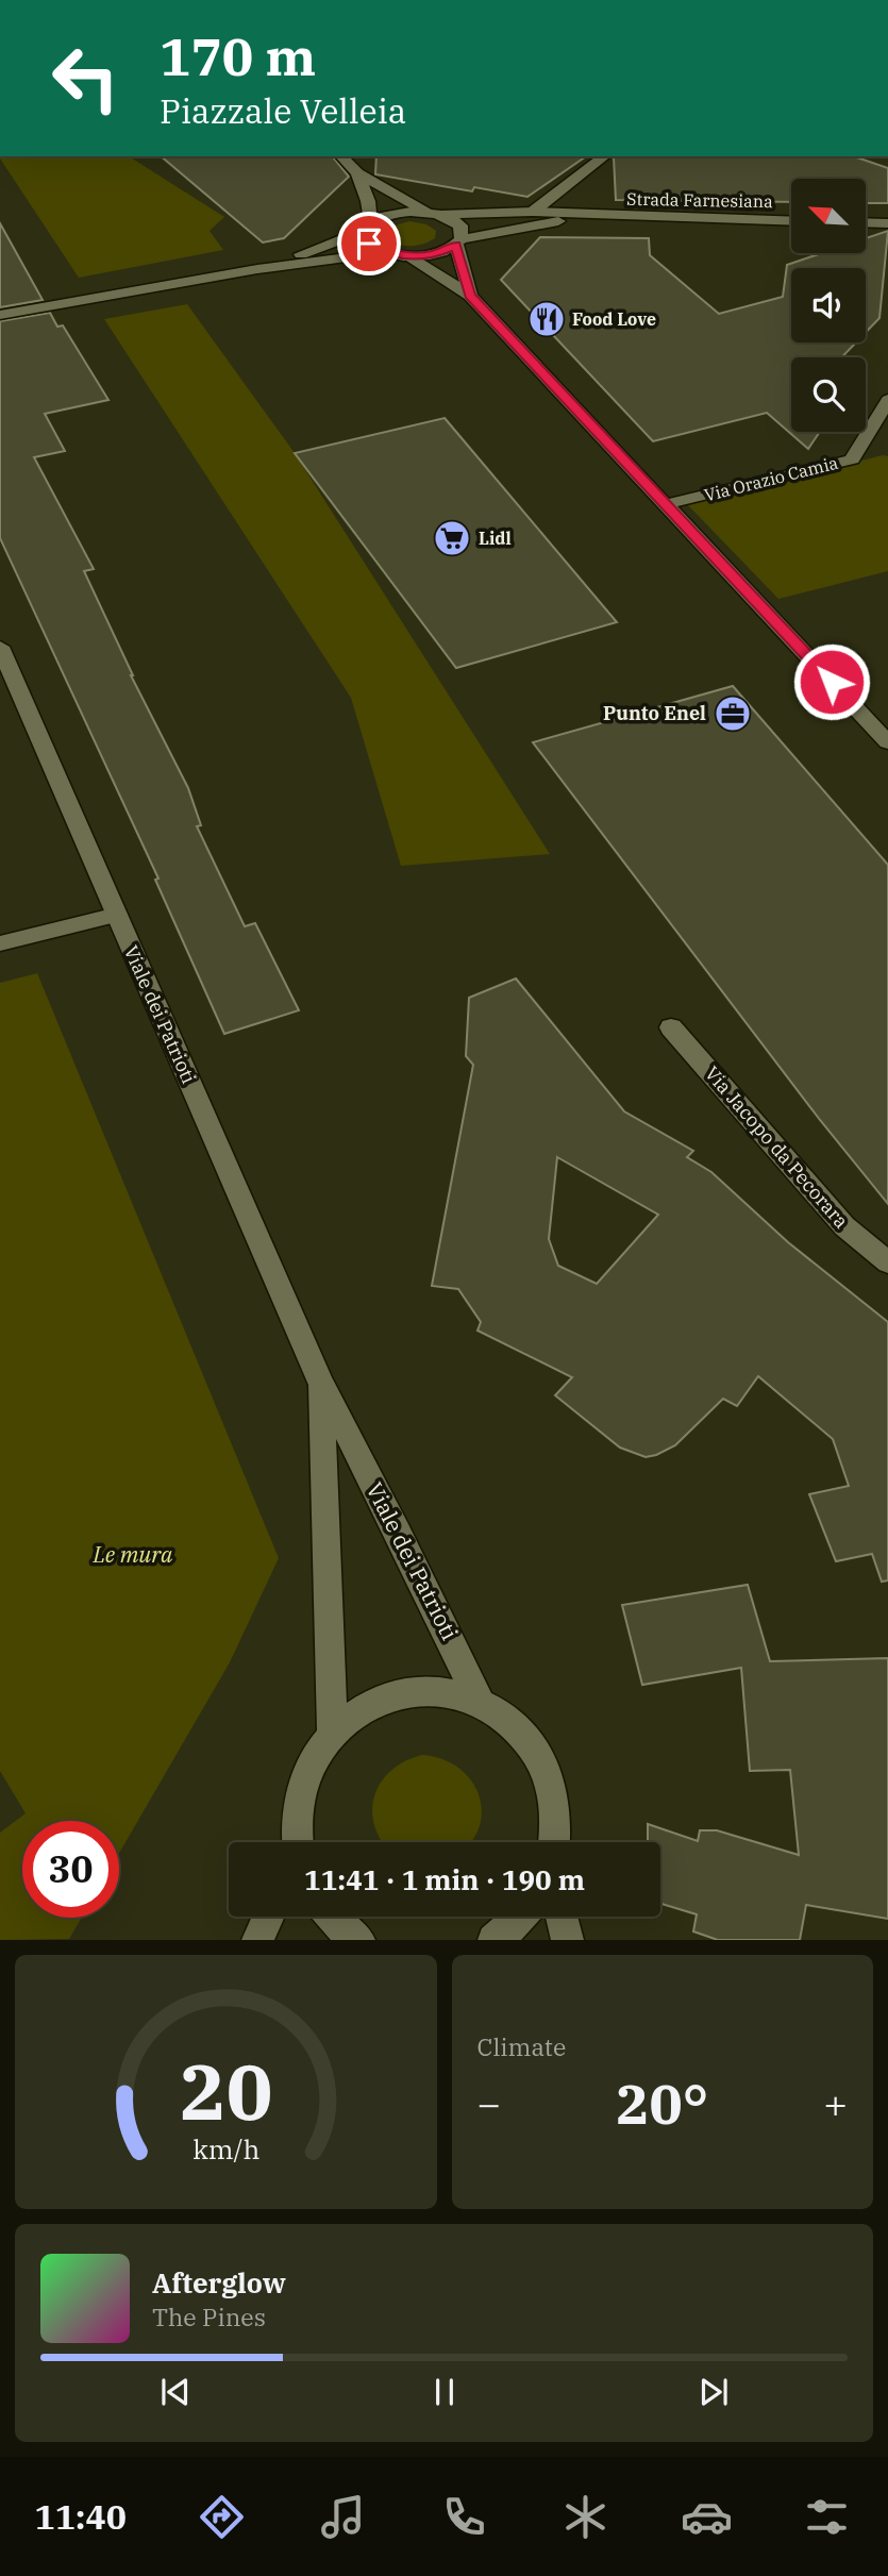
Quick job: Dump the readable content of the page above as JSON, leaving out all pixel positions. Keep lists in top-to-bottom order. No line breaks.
{"streets":{"street":["Strada Farnesiana","Via Orazio Camia","Viale dei Patrioti","Via Jacopo da Pecorara"]},"parks":["Le mura"],"places":{"restaurant":["Food Love"],"supermarket":["Lidl"],"office":["Punto Enel"]},"north":"top left","page":{"turn":["170 m","Piazzale Velleia"],"limit":"30","trip":"11:41 · 1 min · 190 m","tile":"Climate","heat":["−","20°","+"],"song":["Afterglow","The Pines"],"tabs":"11:40","gauge":["20","km/h"]}}
